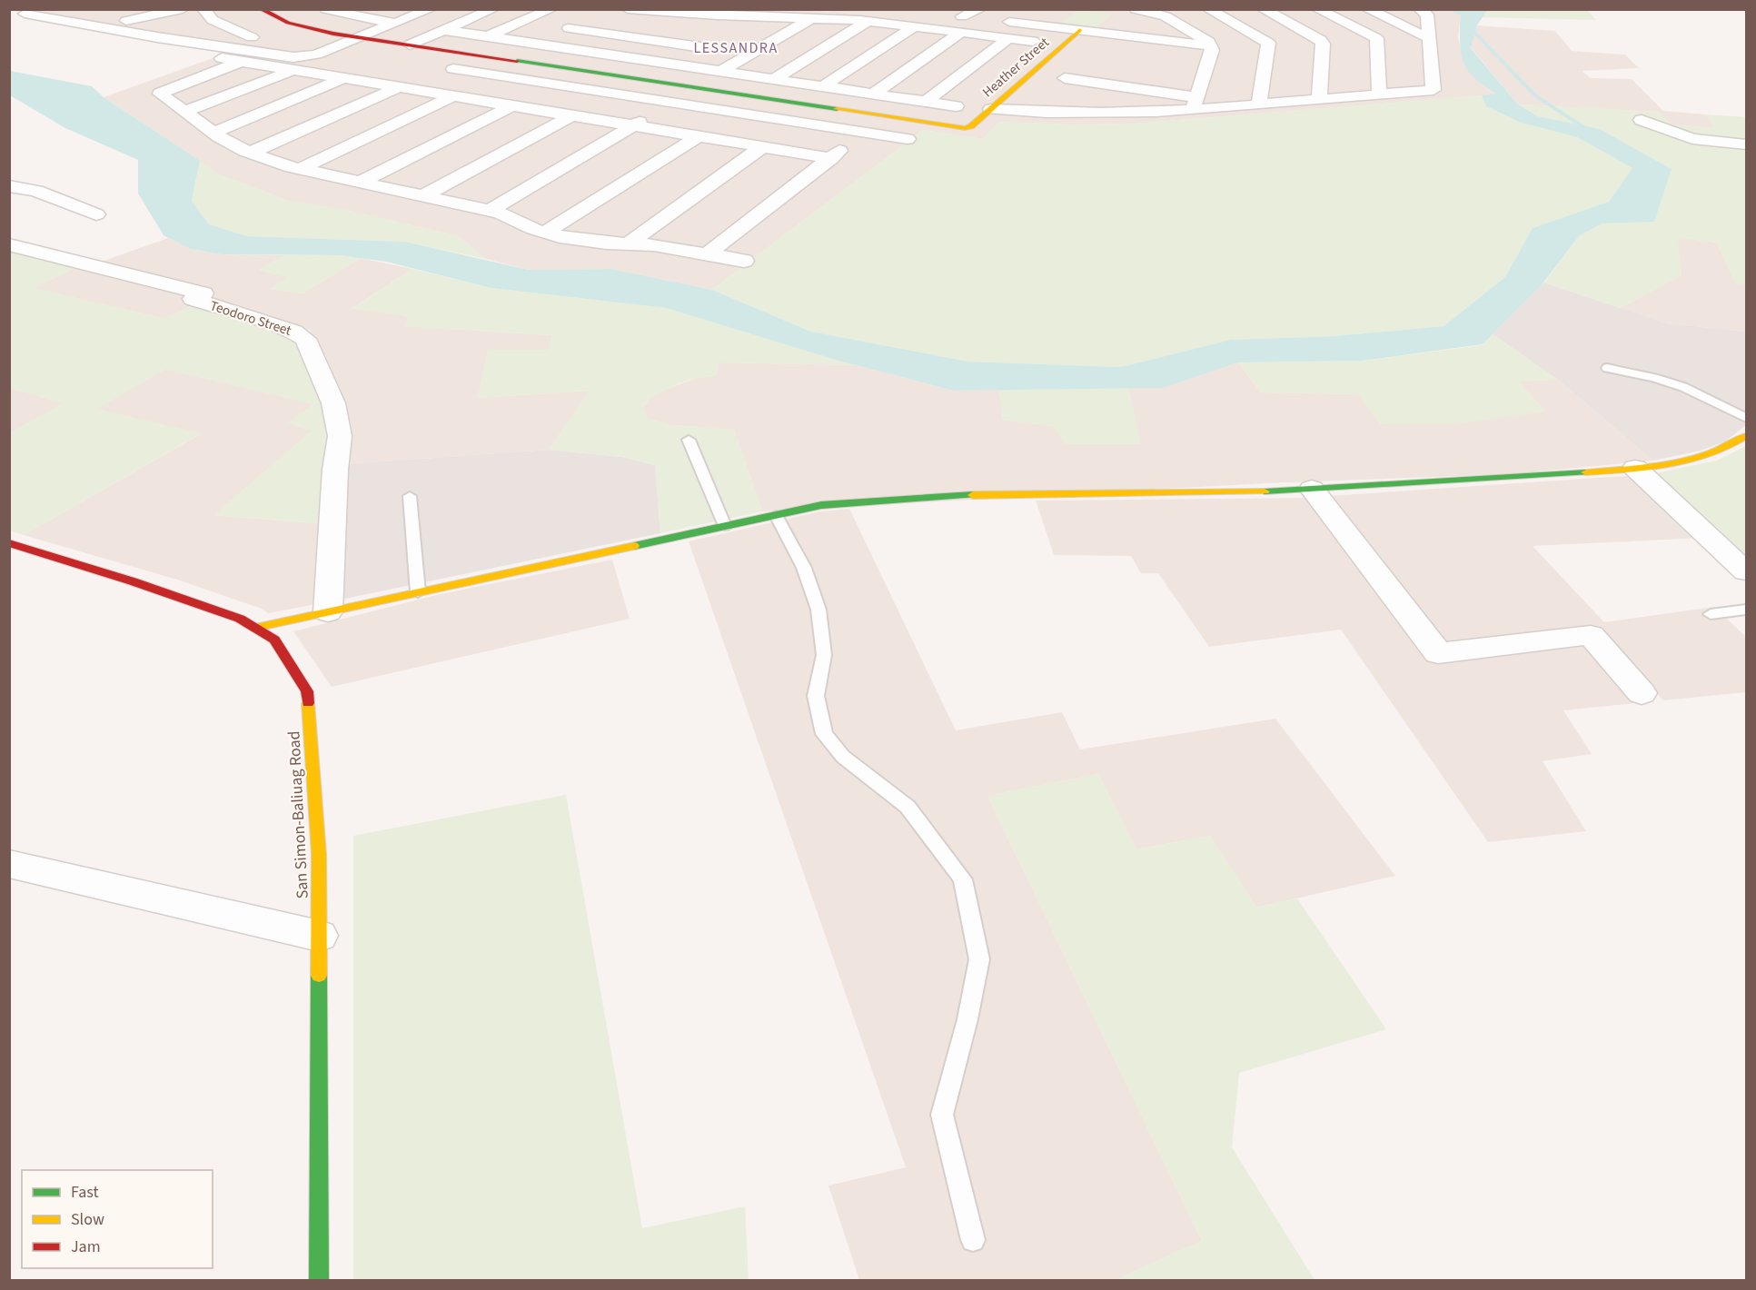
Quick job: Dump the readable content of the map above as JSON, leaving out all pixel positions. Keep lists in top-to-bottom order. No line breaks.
{"streets":{"street":["Heather Street","Teodoro Street","San Simon-Baliuag Road"]},"districts":["LESSANDRA"],"legend":["Fast","Slow","Jam"]}
